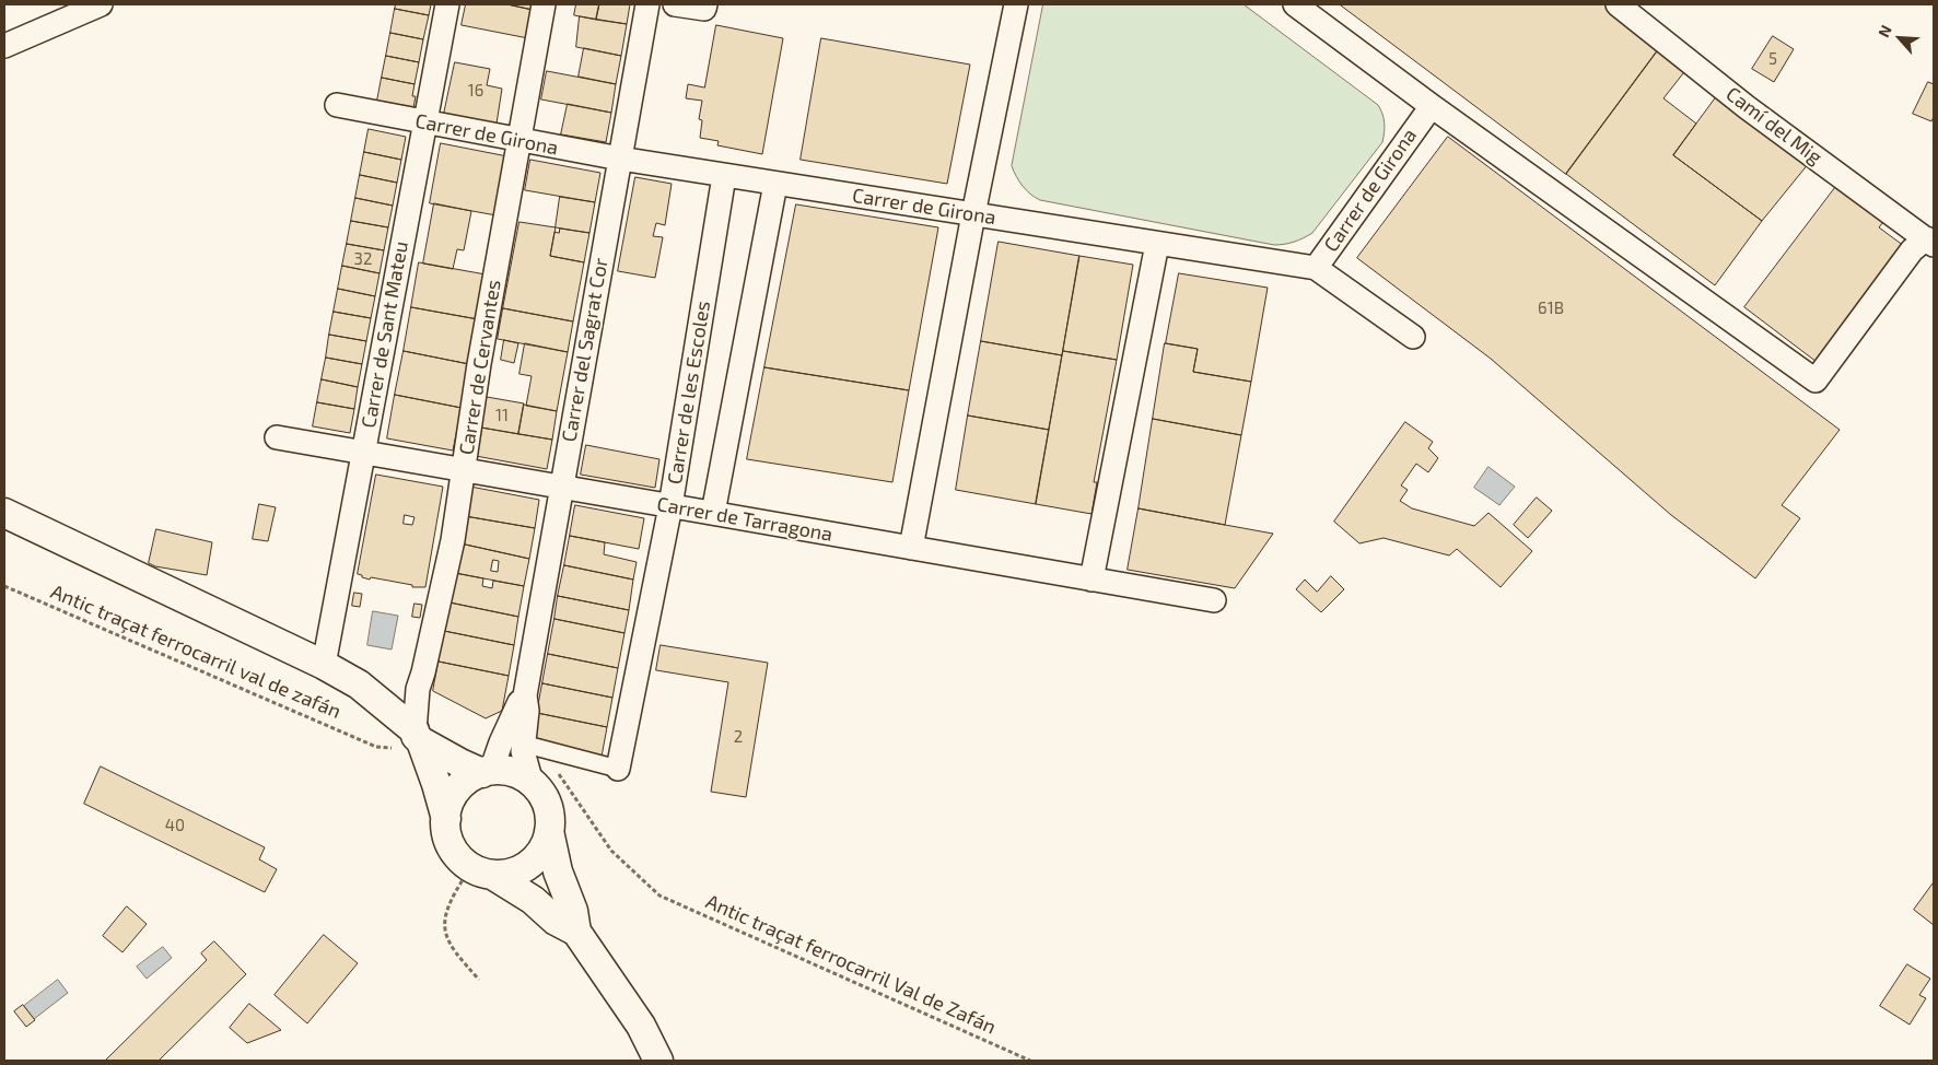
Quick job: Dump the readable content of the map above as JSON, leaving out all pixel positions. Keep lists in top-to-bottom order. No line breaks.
{"streets":{"street":["Camí del Mig","Carrer de Girona","Carrer de Sant Mateu","Carrer del Sagrat Cor","Carrer de Cervantes","Carrer de les Escoles","Carrer de Tarragona"],"path":["Antic traçat ferrocarril val de zafán","Antic traçat ferrocarril Val de Zafán"]},"crossings":[["Carrer de Girona","Carrer de Sant Mateu"],["Carrer de Girona","Carrer del Sagrat Cor"],["Carrer de Girona","Carrer de Cervantes"],["Carrer de Girona","Carrer de les Escoles"],["Carrer de Sant Mateu","Carrer de Tarragona"],["Carrer del Sagrat Cor","Carrer de Tarragona"],["Carrer de Cervantes","Carrer de Tarragona"],["Carrer de les Escoles","Carrer de Tarragona"]],"house_numbers":["5","16","32","61B","11","2","40"],"north":"top left"}
